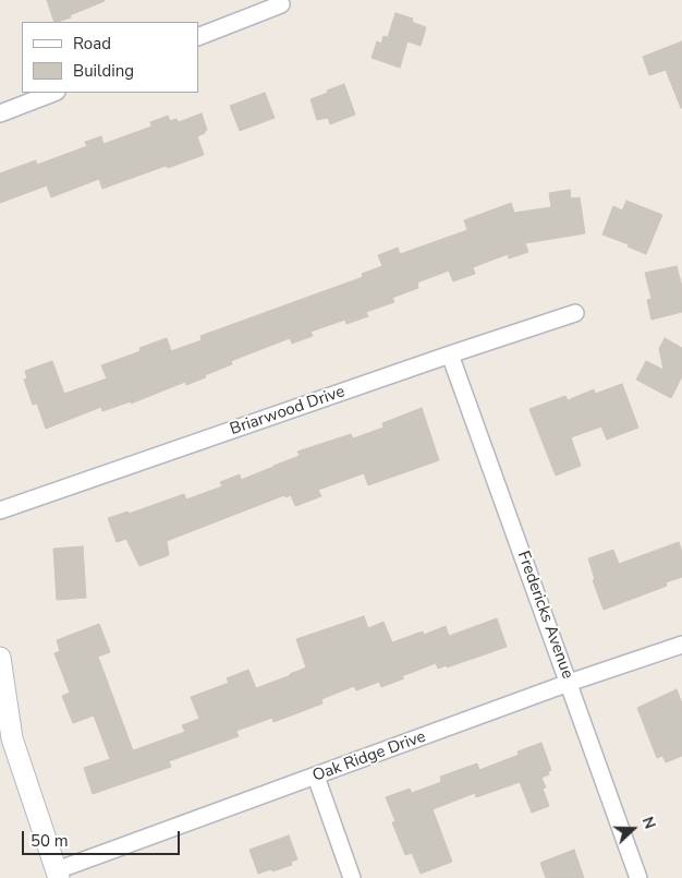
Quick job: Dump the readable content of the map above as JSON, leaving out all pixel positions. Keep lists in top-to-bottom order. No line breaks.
{"streets":{"street":["Briarwood Drive","Fredericks Avenue","Oak Ridge Drive"]},"crossings":[["Briarwood Drive","Fredericks Avenue"],["Fredericks Avenue","Oak Ridge Drive"]],"legend":["Road","Building"],"scale_bar":"50 m","north":"right"}
